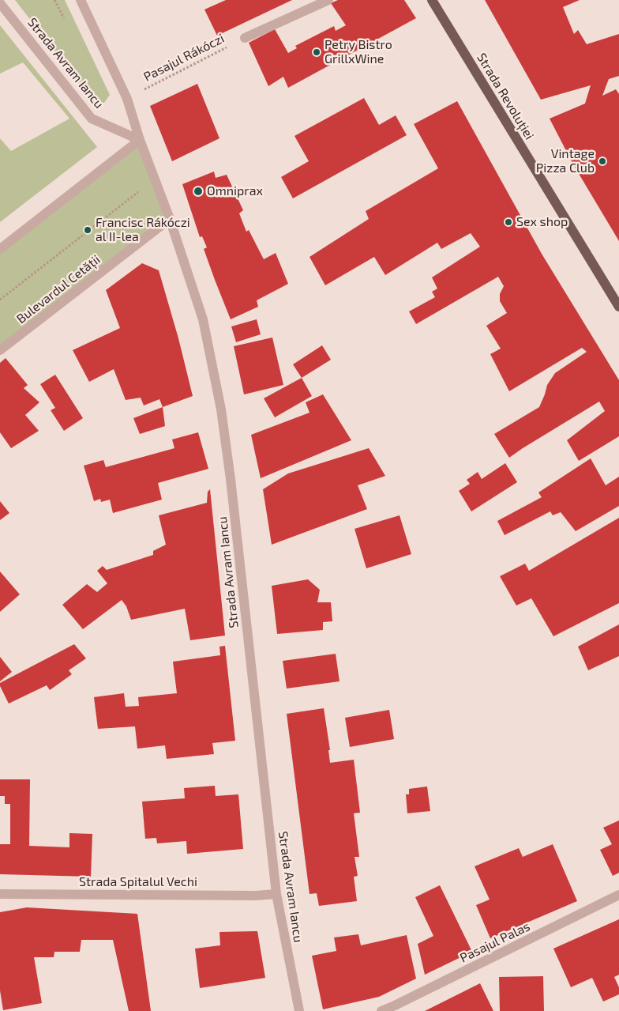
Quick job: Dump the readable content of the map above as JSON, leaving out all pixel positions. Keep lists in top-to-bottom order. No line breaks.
{"streets":{"main road":["Strada Revoluției"],"street":["Strada Avram Iancu","Bulevardul Cetății","Strada Spitalul Vechi","Pasajul Palas"],"path":["Pasajul Rákóczi"]},"crossings":[["Strada Avram Iancu","Bulevardul Cetății"],["Strada Avram Iancu","Strada Spitalul Vechi"]],"places":["Petry Bistro GrillxWine","Vintage Pizza Club","Omniprax","Sex shop","Francisc Rákóczi al II-lea"]}
